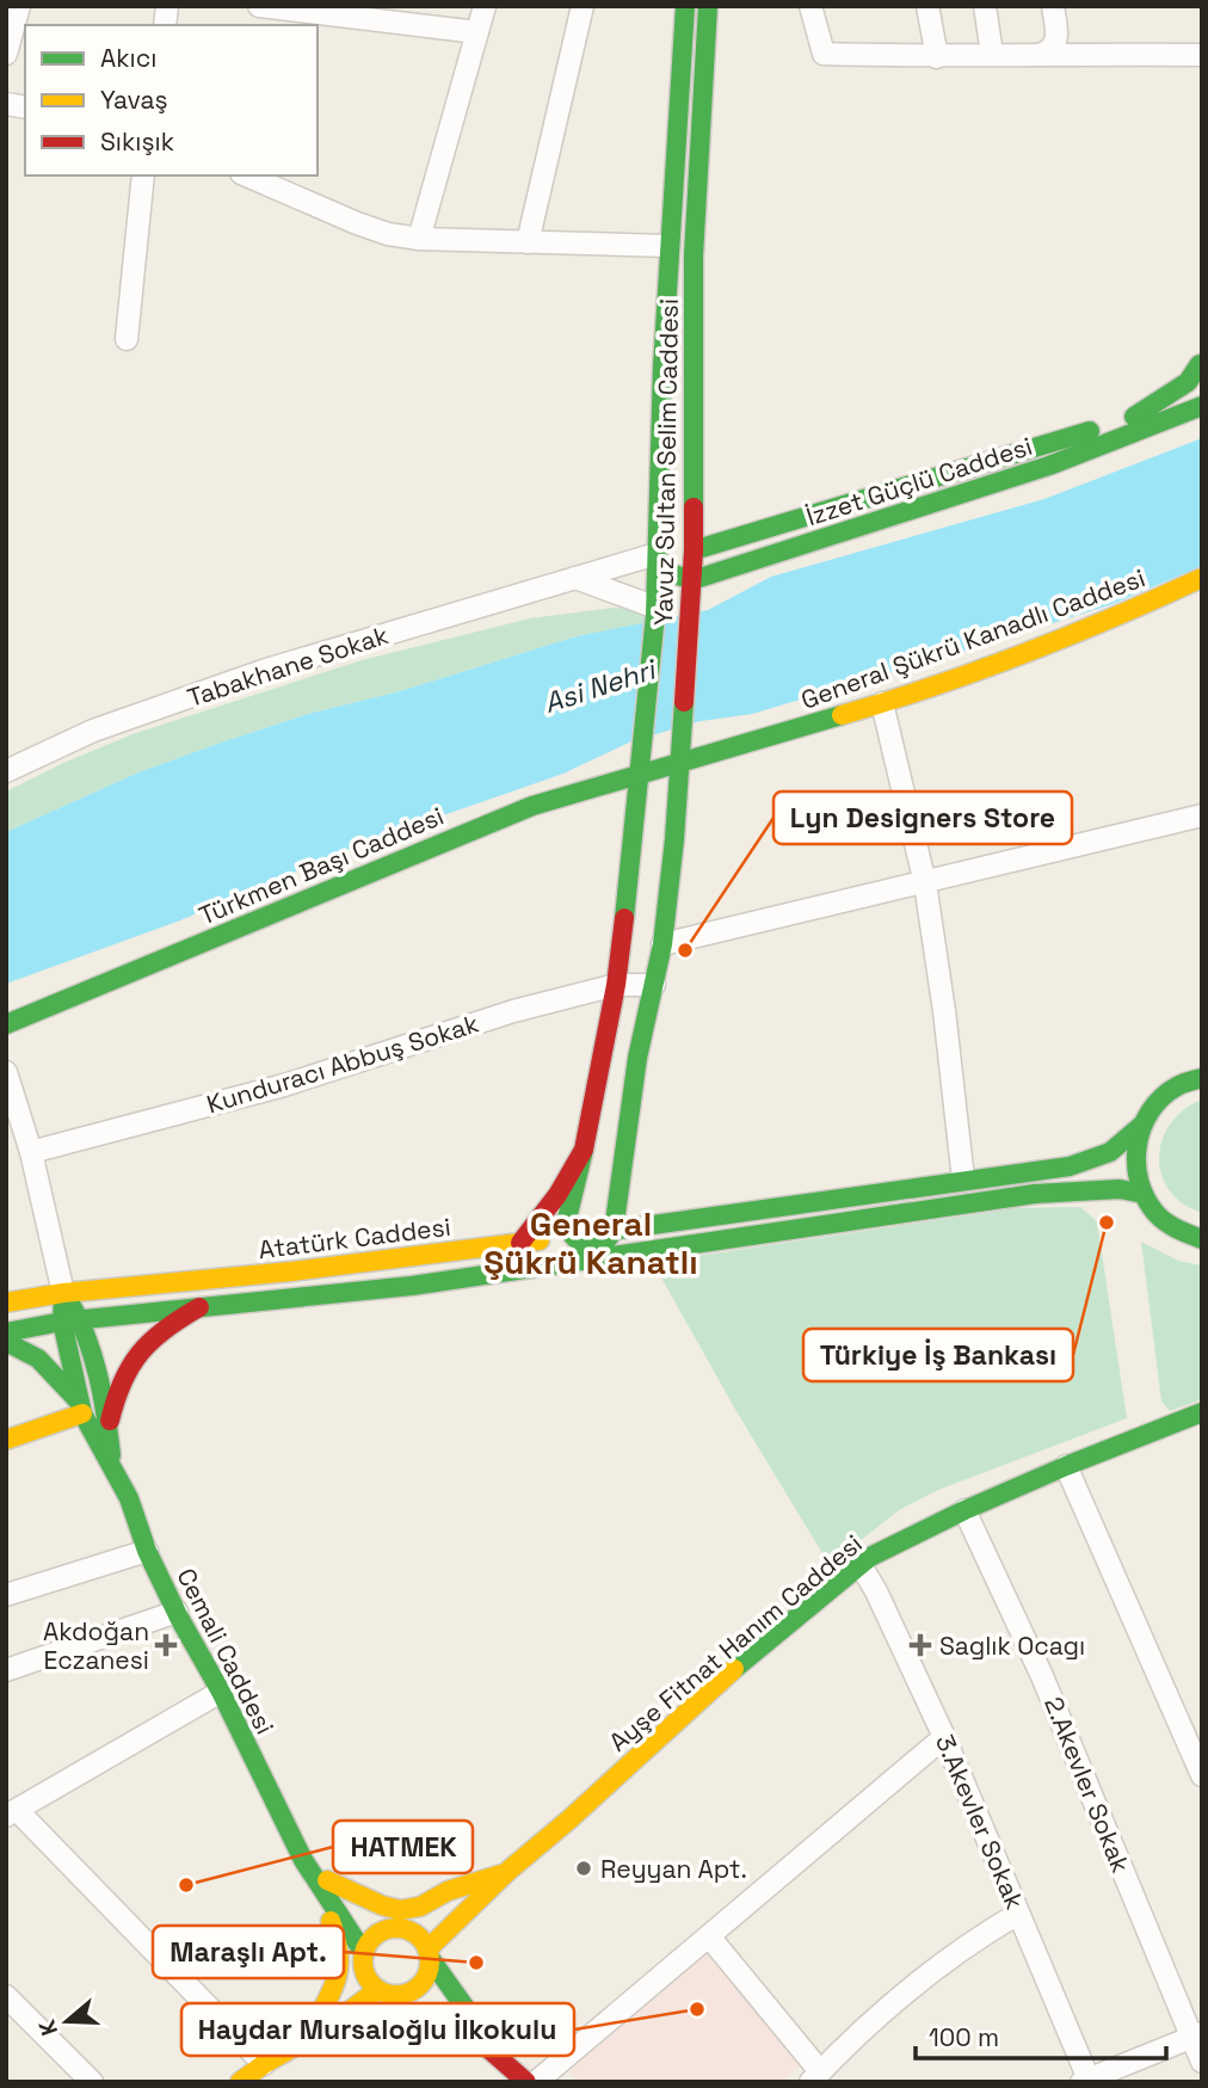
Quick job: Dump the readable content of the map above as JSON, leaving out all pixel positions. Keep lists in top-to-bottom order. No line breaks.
{"streets":{"main road":["Yavuz Sultan Selim Caddesi","İzzet Güçlü Caddesi","General Şükrü Kanadlı Caddesi","Türkmen Başı Caddesi","Atatürk Caddesi","Ayşe Fitnat Hanım Caddesi","Cemali Caddesi"],"street":["Tabakhane Sokak","Kunduracı Abbuş Sokak","2.Akevler Sokak","3.Akevler Sokak"]},"crossings":[["Yavuz Sultan Selim Caddesi","İzzet Güçlü Caddesi"],["Yavuz Sultan Selim Caddesi","General Şükrü Kanadlı Caddesi"],["Yavuz Sultan Selim Caddesi","Tabakhane Sokak"],["Yavuz Sultan Selim Caddesi","Türkmen Başı Caddesi"],["Yavuz Sultan Selim Caddesi","Kunduracı Abbuş Sokak"],["Yavuz Sultan Selim Caddesi","Atatürk Caddesi"],["General Şükrü Kanadlı Caddesi","Türkmen Başı Caddesi"],["Atatürk Caddesi","Cemali Caddesi"],["Ayşe Fitnat Hanım Caddesi","Cemali Caddesi"],["Ayşe Fitnat Hanım Caddesi","2.Akevler Sokak"],["Ayşe Fitnat Hanım Caddesi","3.Akevler Sokak"]],"districts":["General Şükrü Kanatlı"],"water":["Asi Nehri"],"places":{"other":["Lyn Designers Store","Türkiye İş Bankası","Reyyan Apt.","HATMEK","Maraşlı Apt.","Haydar Mursaloğlu İlkokulu"],"health":["Akdoğan Eczanesi","Saglık Ocagı"]},"legend":["Akıcı","Yavaş","Sıkışık"],"scale_bar":"100 m","north":"left"}
